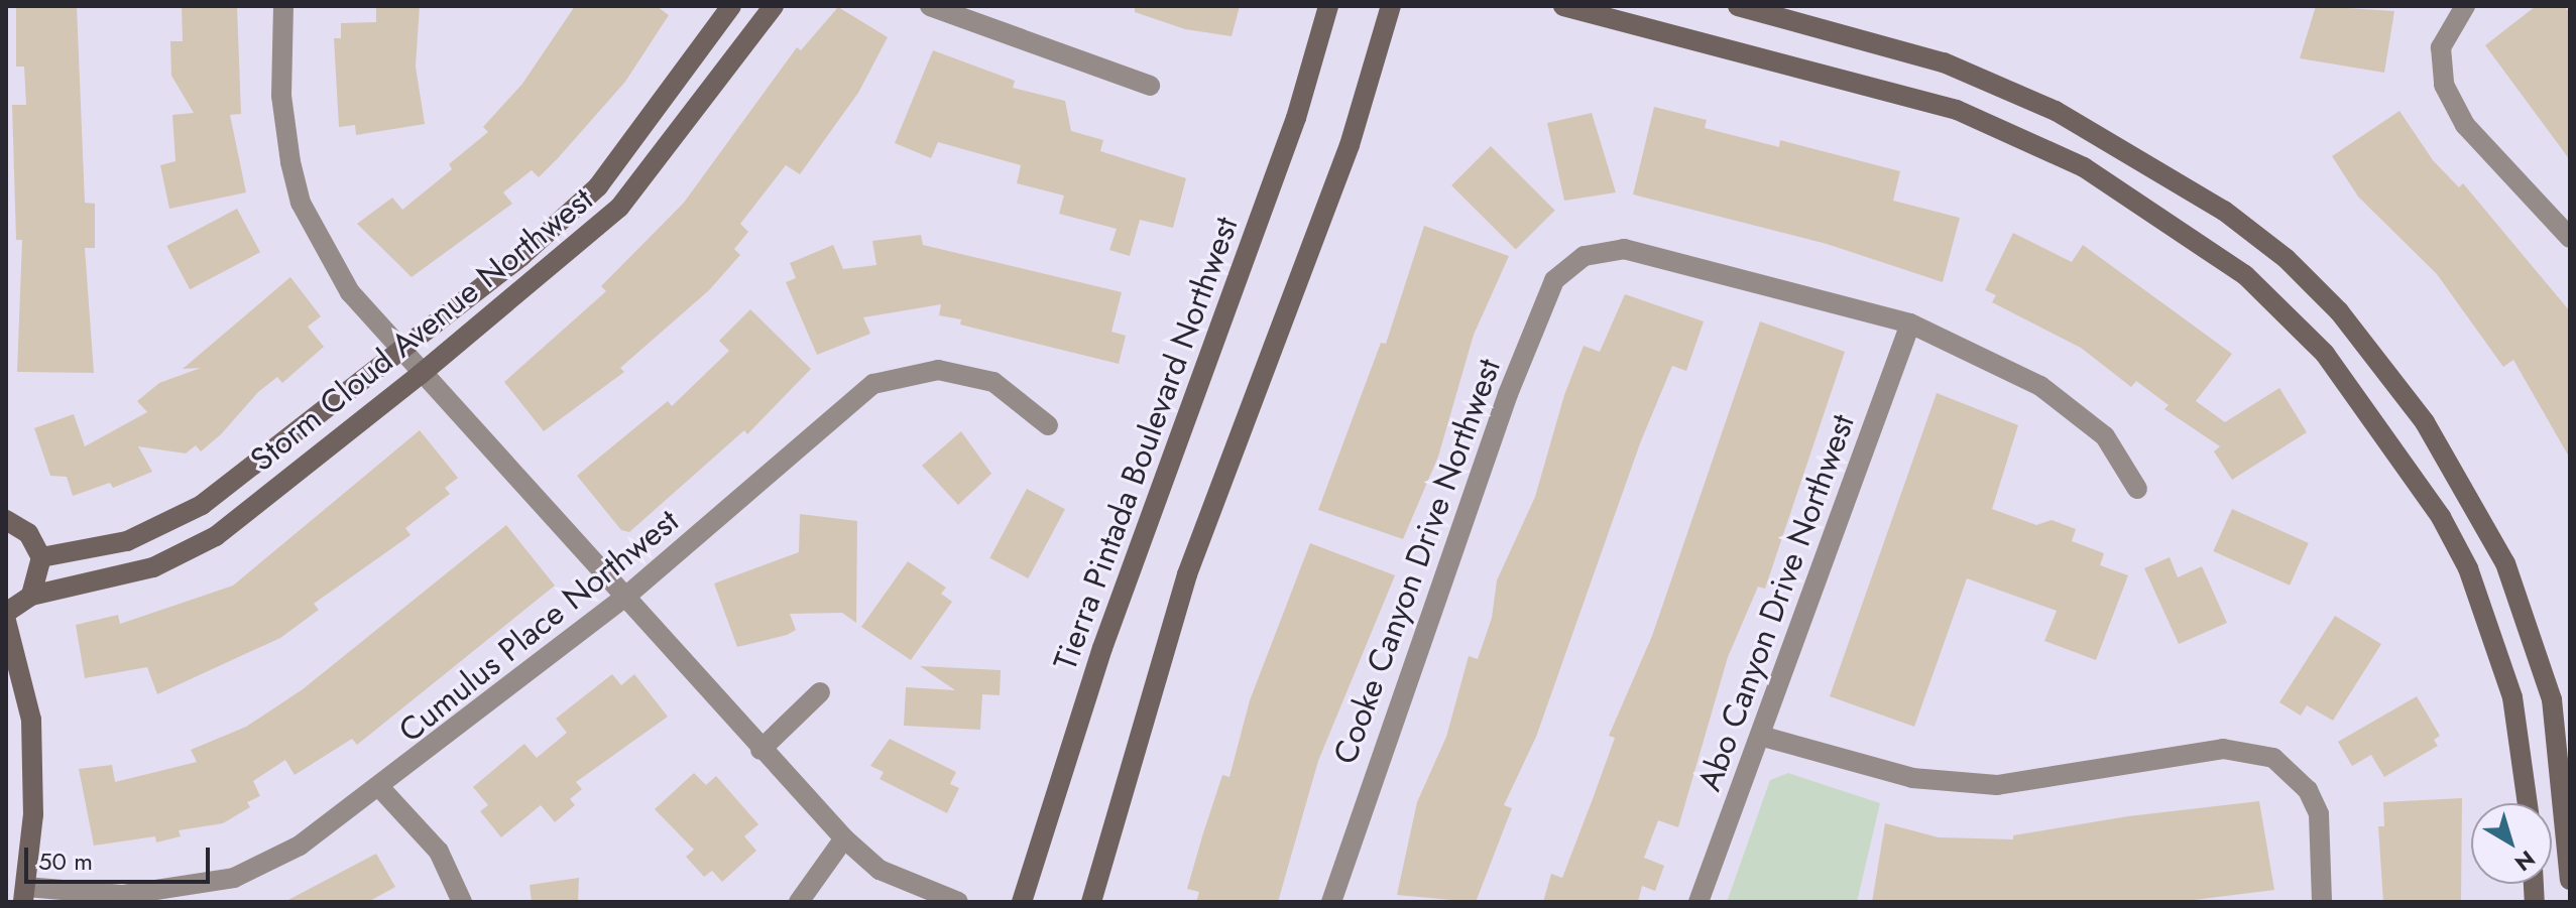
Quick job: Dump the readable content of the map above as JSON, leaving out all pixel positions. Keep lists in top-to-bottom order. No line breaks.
{"streets":{"street":["Storm Cloud Avenue Northwest","Tierra Pintada Boulevard Northwest","Cooke Canyon Drive Northwest","Abo Canyon Drive Northwest","Cumulus Place Northwest"]},"crossings":[["Cooke Canyon Drive Northwest","Abo Canyon Drive Northwest"]],"scale_bar":"50 m","north":"bottom right"}
